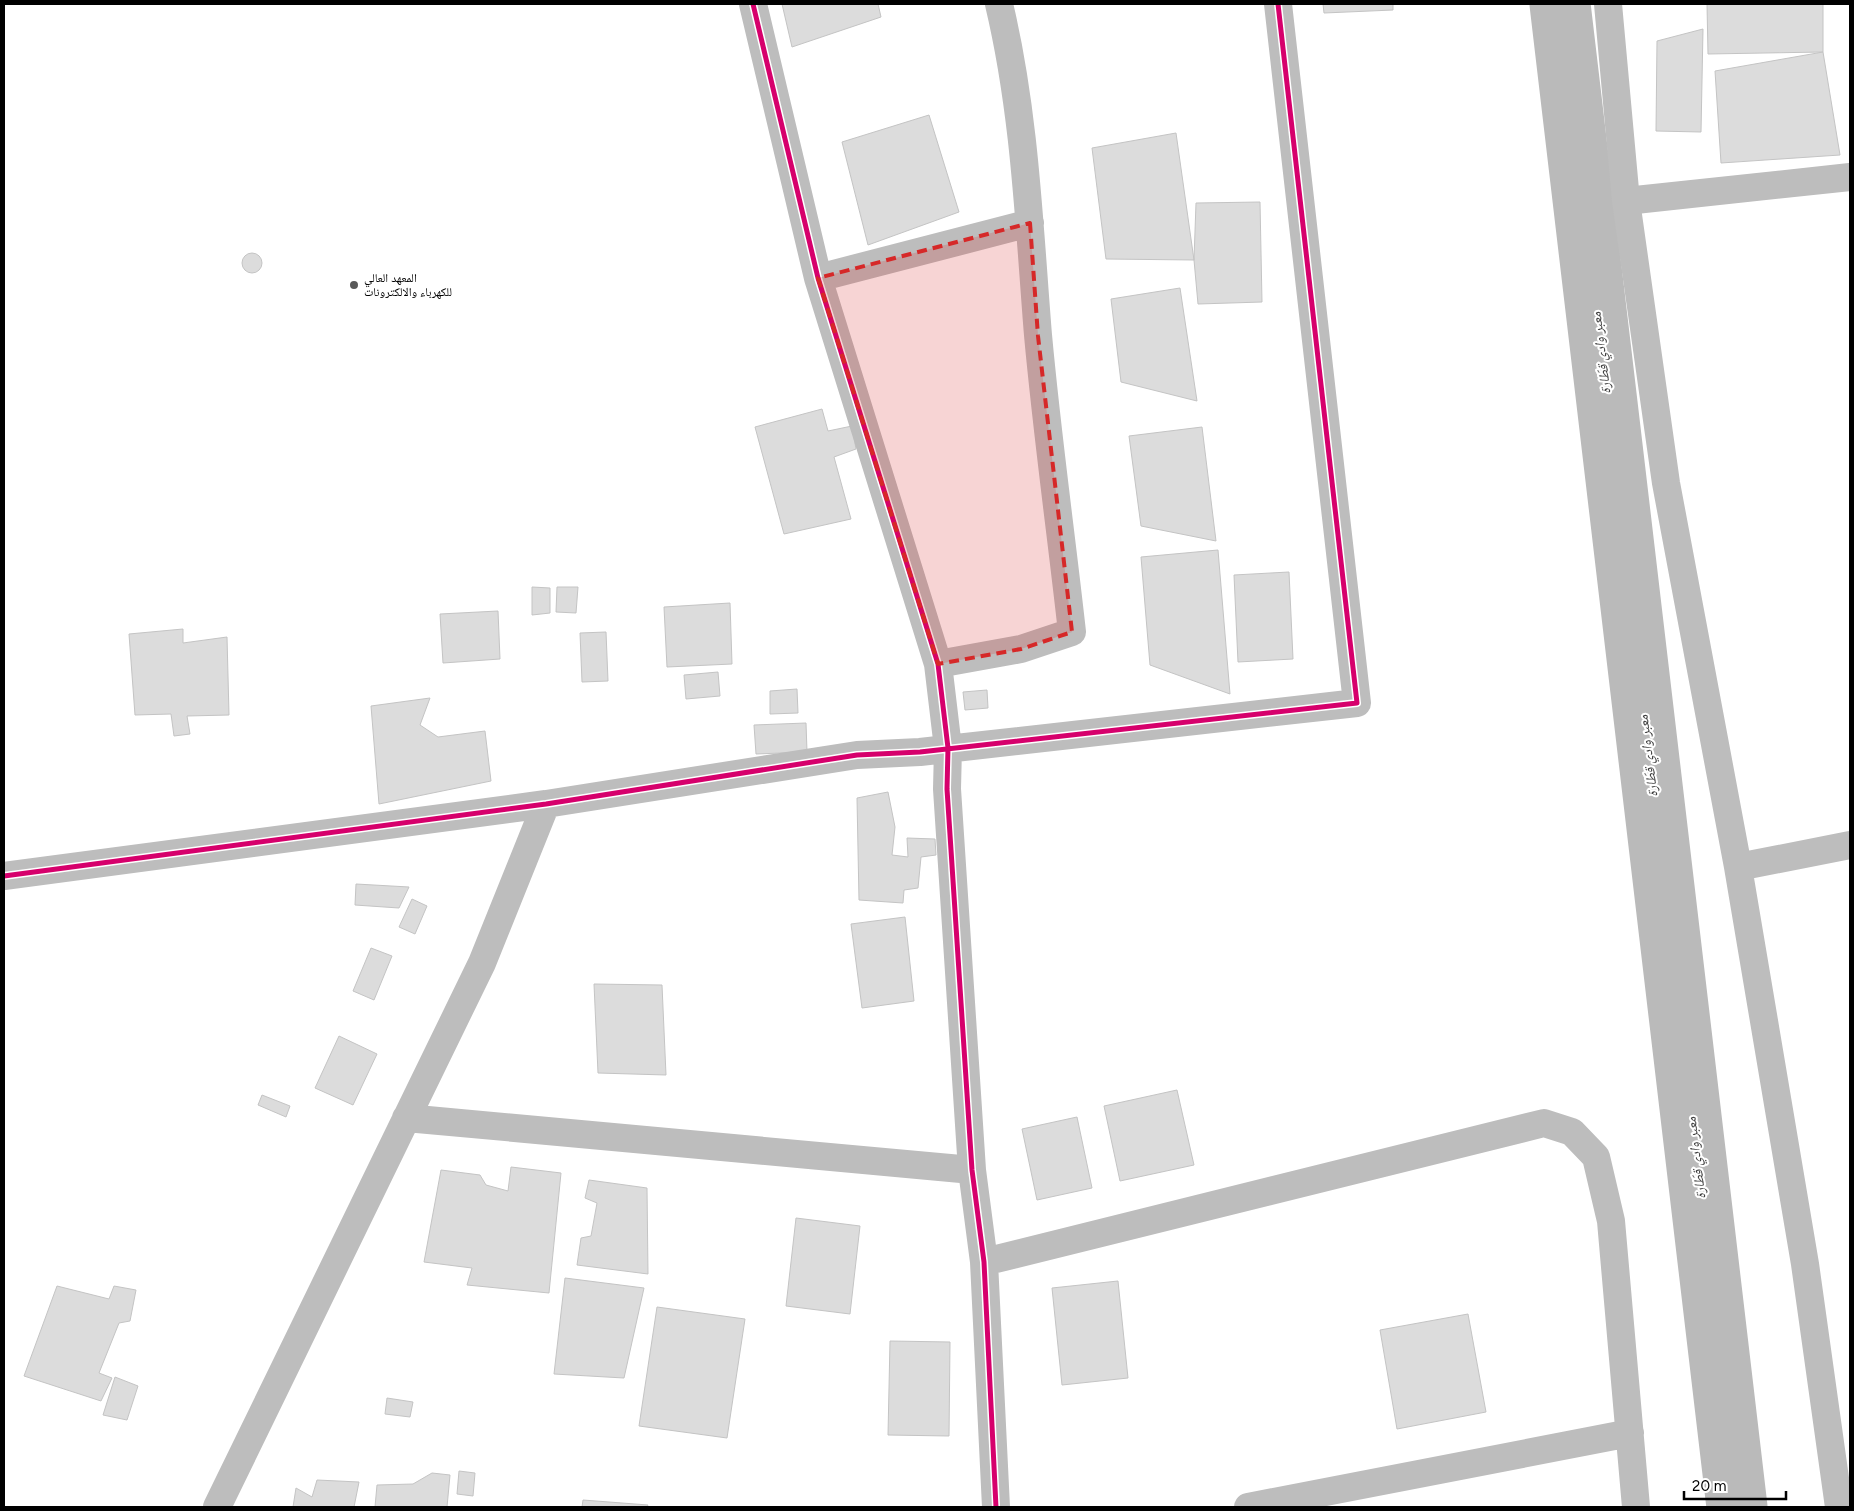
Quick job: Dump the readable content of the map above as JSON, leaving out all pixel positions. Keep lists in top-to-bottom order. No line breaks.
{"water":["معبر وادي قطّارة"],"places":["المعهد العالي للكهرباء والالكترونات"],"scale_bar":"20 m"}
